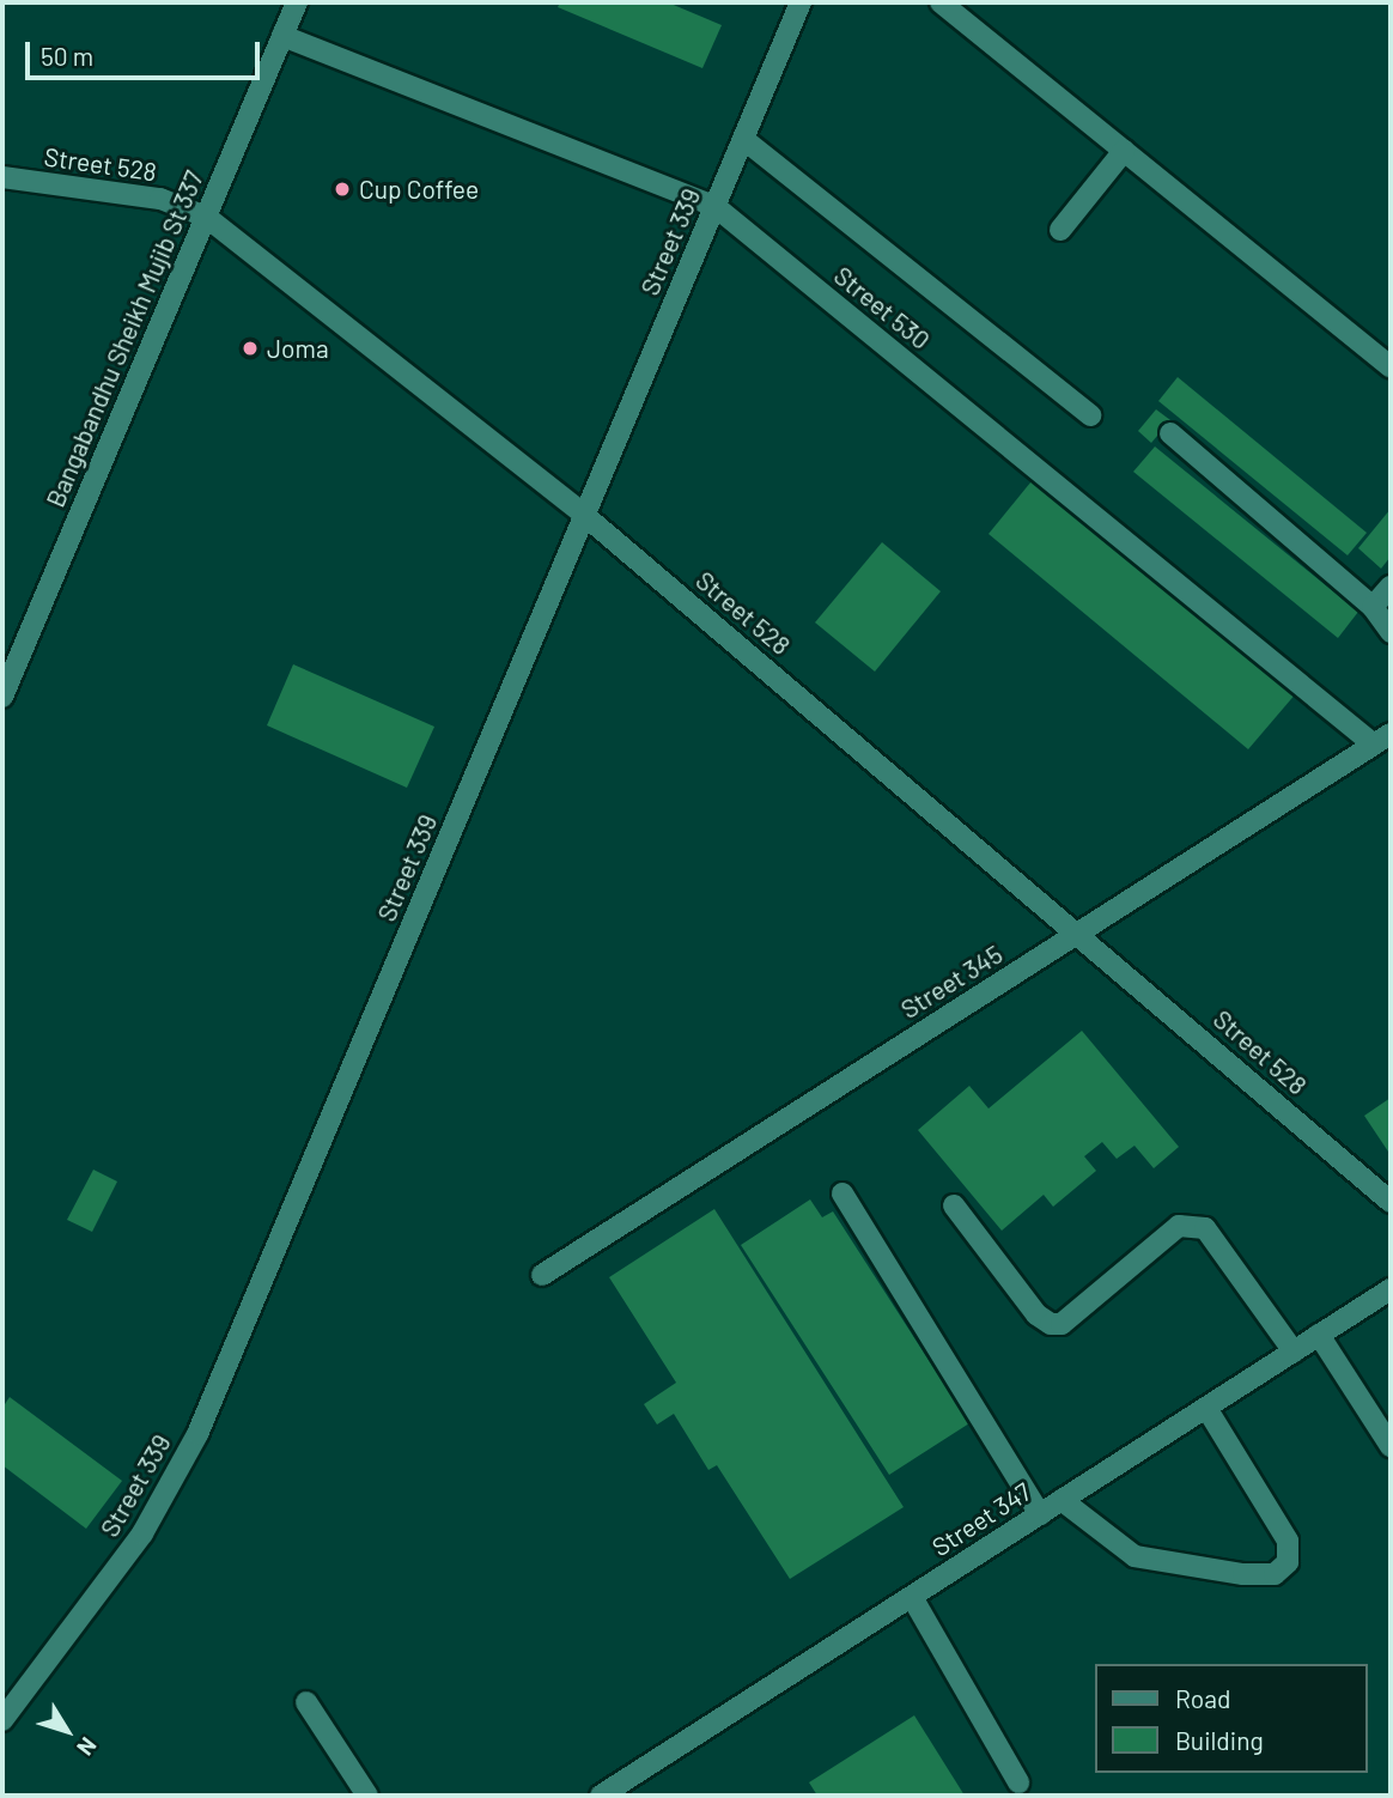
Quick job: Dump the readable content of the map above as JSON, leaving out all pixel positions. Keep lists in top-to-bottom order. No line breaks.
{"streets":{"street":["Street 528","Street 339","Street 530","Bangabandhu Sheikh Mujib St 337","Street 345","Street 347"]},"crossings":[["Street 528","Street 339"],["Street 528","Bangabandhu Sheikh Mujib St 337"],["Street 528","Street 345"],["Street 339","Street 530"],["Street 530","Bangabandhu Sheikh Mujib St 337"],["Street 530","Street 345"]],"places":["Cup Coffee","Joma"],"legend":["Road","Building"],"scale_bar":"50 m","north":"bottom right"}
